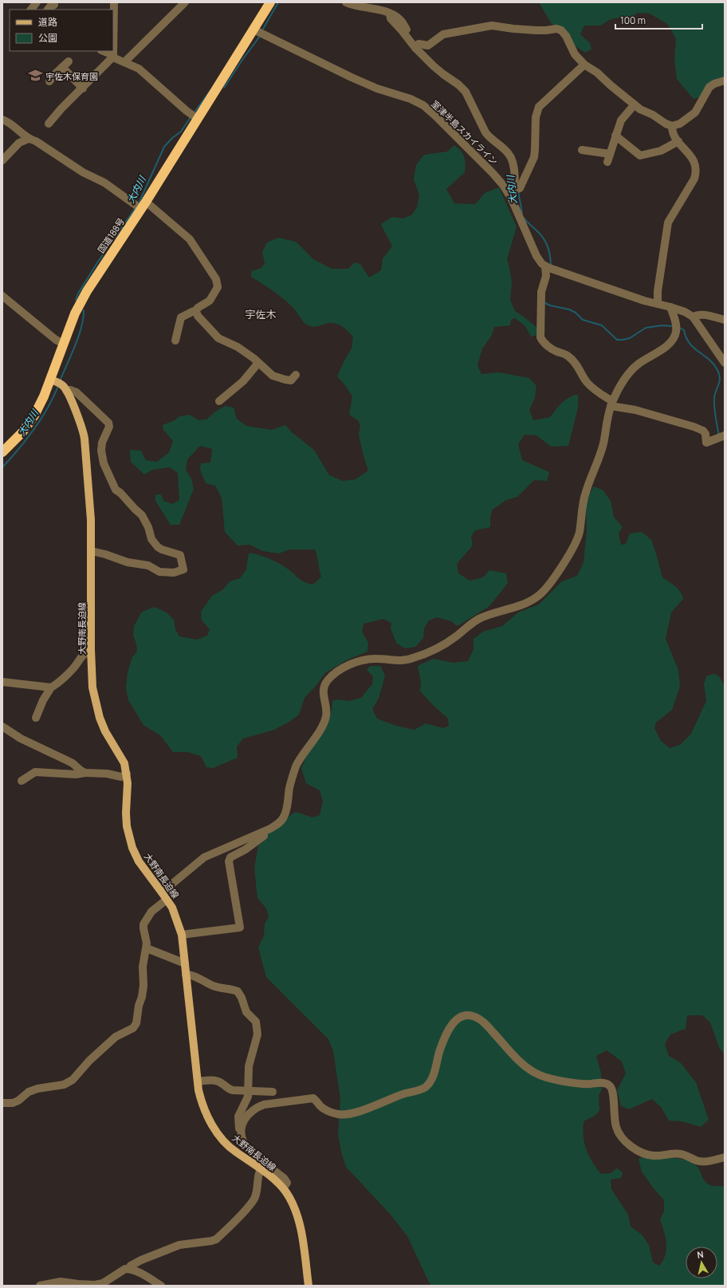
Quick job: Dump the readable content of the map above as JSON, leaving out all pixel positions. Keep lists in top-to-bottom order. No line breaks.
{"streets":{"highway":["国道188号"],"main road":["大野南長迫線"],"street":["室津半島スカイライン"]},"crossings":[["室津半島スカイライン","国道188号"],["国道188号","大野南長迫線"]],"districts":["宇佐木"],"water":["大内川"],"places":{"school or university":["宇佐木保育園"]},"legend":["道路","公園"],"scale_bar":"100 m","north":"top"}
